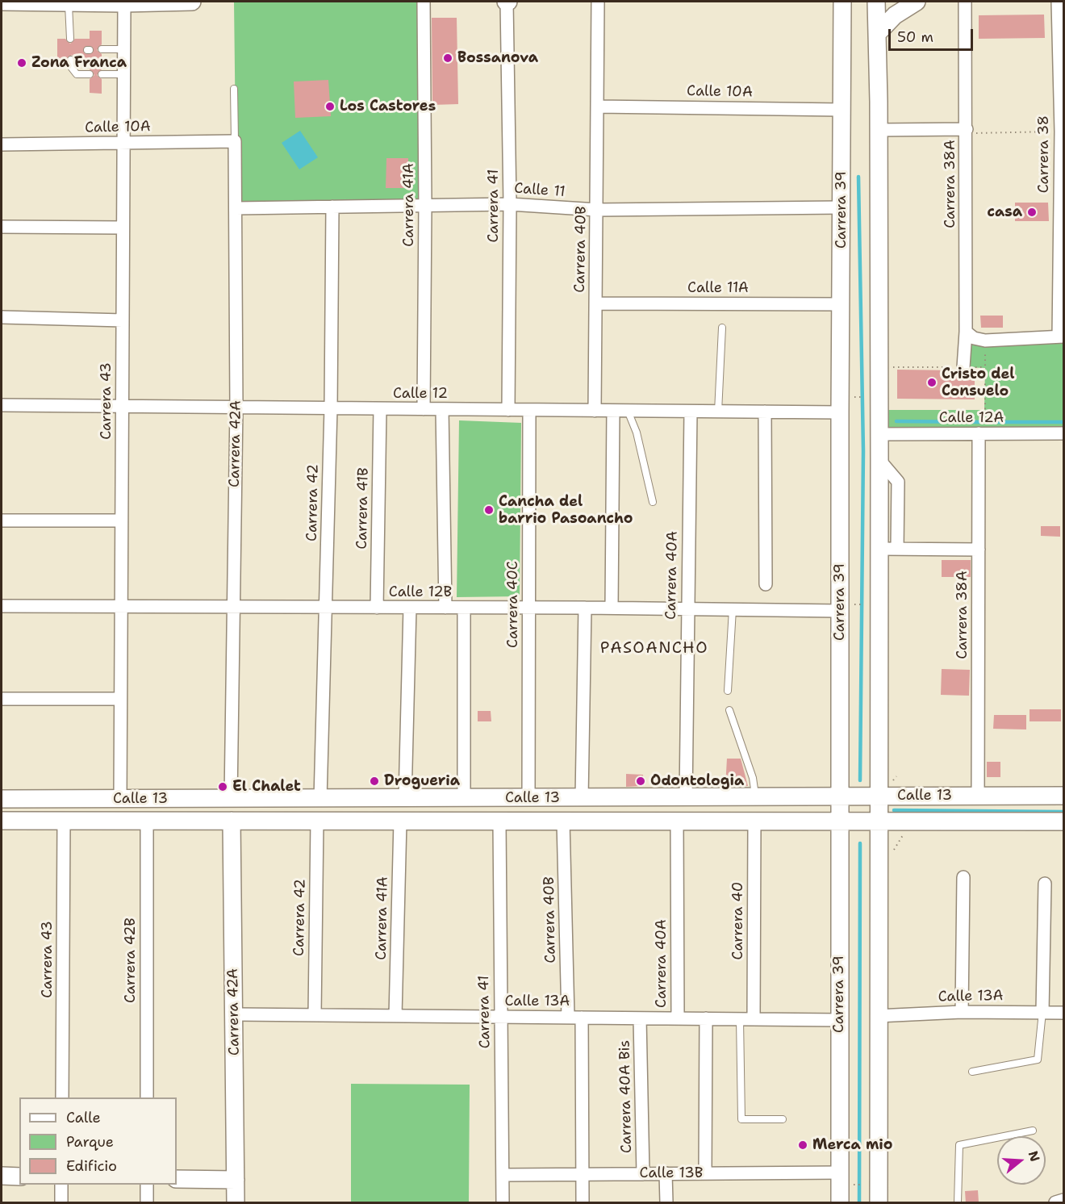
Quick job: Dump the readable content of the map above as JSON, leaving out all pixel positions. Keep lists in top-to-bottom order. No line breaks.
{"streets":{"main road":["Carrera 39","Carrera 42A","Calle 13"],"street":["Calle 10A","Carrera 38","Carrera 38A","Calle 11","Carrera 41A","Carrera 41","Carrera 40B","Calle 11A","Calle 12","Carrera 43","Calle 12A","Carrera 42","Carrera 41B","Carrera 40A","Calle 12B","Carrera 40C","Carrera 40","Carrera 42B","Calle 13A","Carrera 40A Bis","Calle 13B"]},"crossings":[["Calle 10A","Carrera 39"],["Calle 10A","Carrera 40B"],["Calle 10A","Carrera 43"],["Calle 10A","Carrera 42A"],["Carrera 38A","Calle 12A"],["Carrera 38A","Calle 13"],["Calle 11","Carrera 41A"],["Calle 11","Carrera 41"],["Calle 11","Carrera 39"],["Calle 11","Carrera 40B"],["Calle 11","Carrera 42A"],["Calle 11","Carrera 42"],["Carrera 41A","Calle 12"],["Carrera 41A","Calle 13"],["Carrera 41A","Calle 13A"],["Carrera 41","Calle 12"],["Carrera 41","Calle 13"],["Carrera 41","Calle 13A"],["Carrera 41","Calle 13B"],["Carrera 39","Calle 11A"],["Carrera 39","Calle 12"],["Carrera 39","Calle 12B"],["Carrera 39","Calle 13"],["Carrera 39","Calle 13A"],["Carrera 39","Calle 13B"],["Carrera 40B","Calle 11A"],["Carrera 40B","Calle 12"],["Carrera 40B","Calle 13"],["Carrera 40B","Calle 13A"],["Calle 12","Carrera 43"],["Calle 12","Carrera 42A"],["Calle 12","Carrera 42"],["Calle 12","Carrera 41B"],["Calle 12","Carrera 40A"],["Calle 12","Carrera 40C"],["Carrera 43","Calle 12B"],["Carrera 43","Calle 13"],["Carrera 42A","Calle 12B"],["Carrera 42A","Calle 13"],["Carrera 42A","Calle 13A"],["Carrera 42","Calle 12B"],["Carrera 42","Calle 13"],["Carrera 42","Calle 13A"],["Carrera 41B","Calle 12B"],["Carrera 40A","Calle 12B"],["Carrera 40A","Calle 13"],["Carrera 40A","Calle 13A"],["Calle 12B","Carrera 40C"],["Carrera 40C","Calle 13"],["Calle 13","Carrera 40"],["Calle 13","Carrera 42B"],["Carrera 40","Calle 13A"],["Calle 13A","Carrera 40A Bis"],["Carrera 40A Bis","Calle 13B"]],"districts":["PASOANCHO"],"places":["Bossanova","Zona Franca","Los Castores","casa","Cristo del Consuelo","Cancha del barrio Pasoancho","Drogueria","Odontologia","El Chalet","Merca mio"],"legend":["Calle","Parque","Edificio"],"scale_bar":"50 m","north":"right"}
